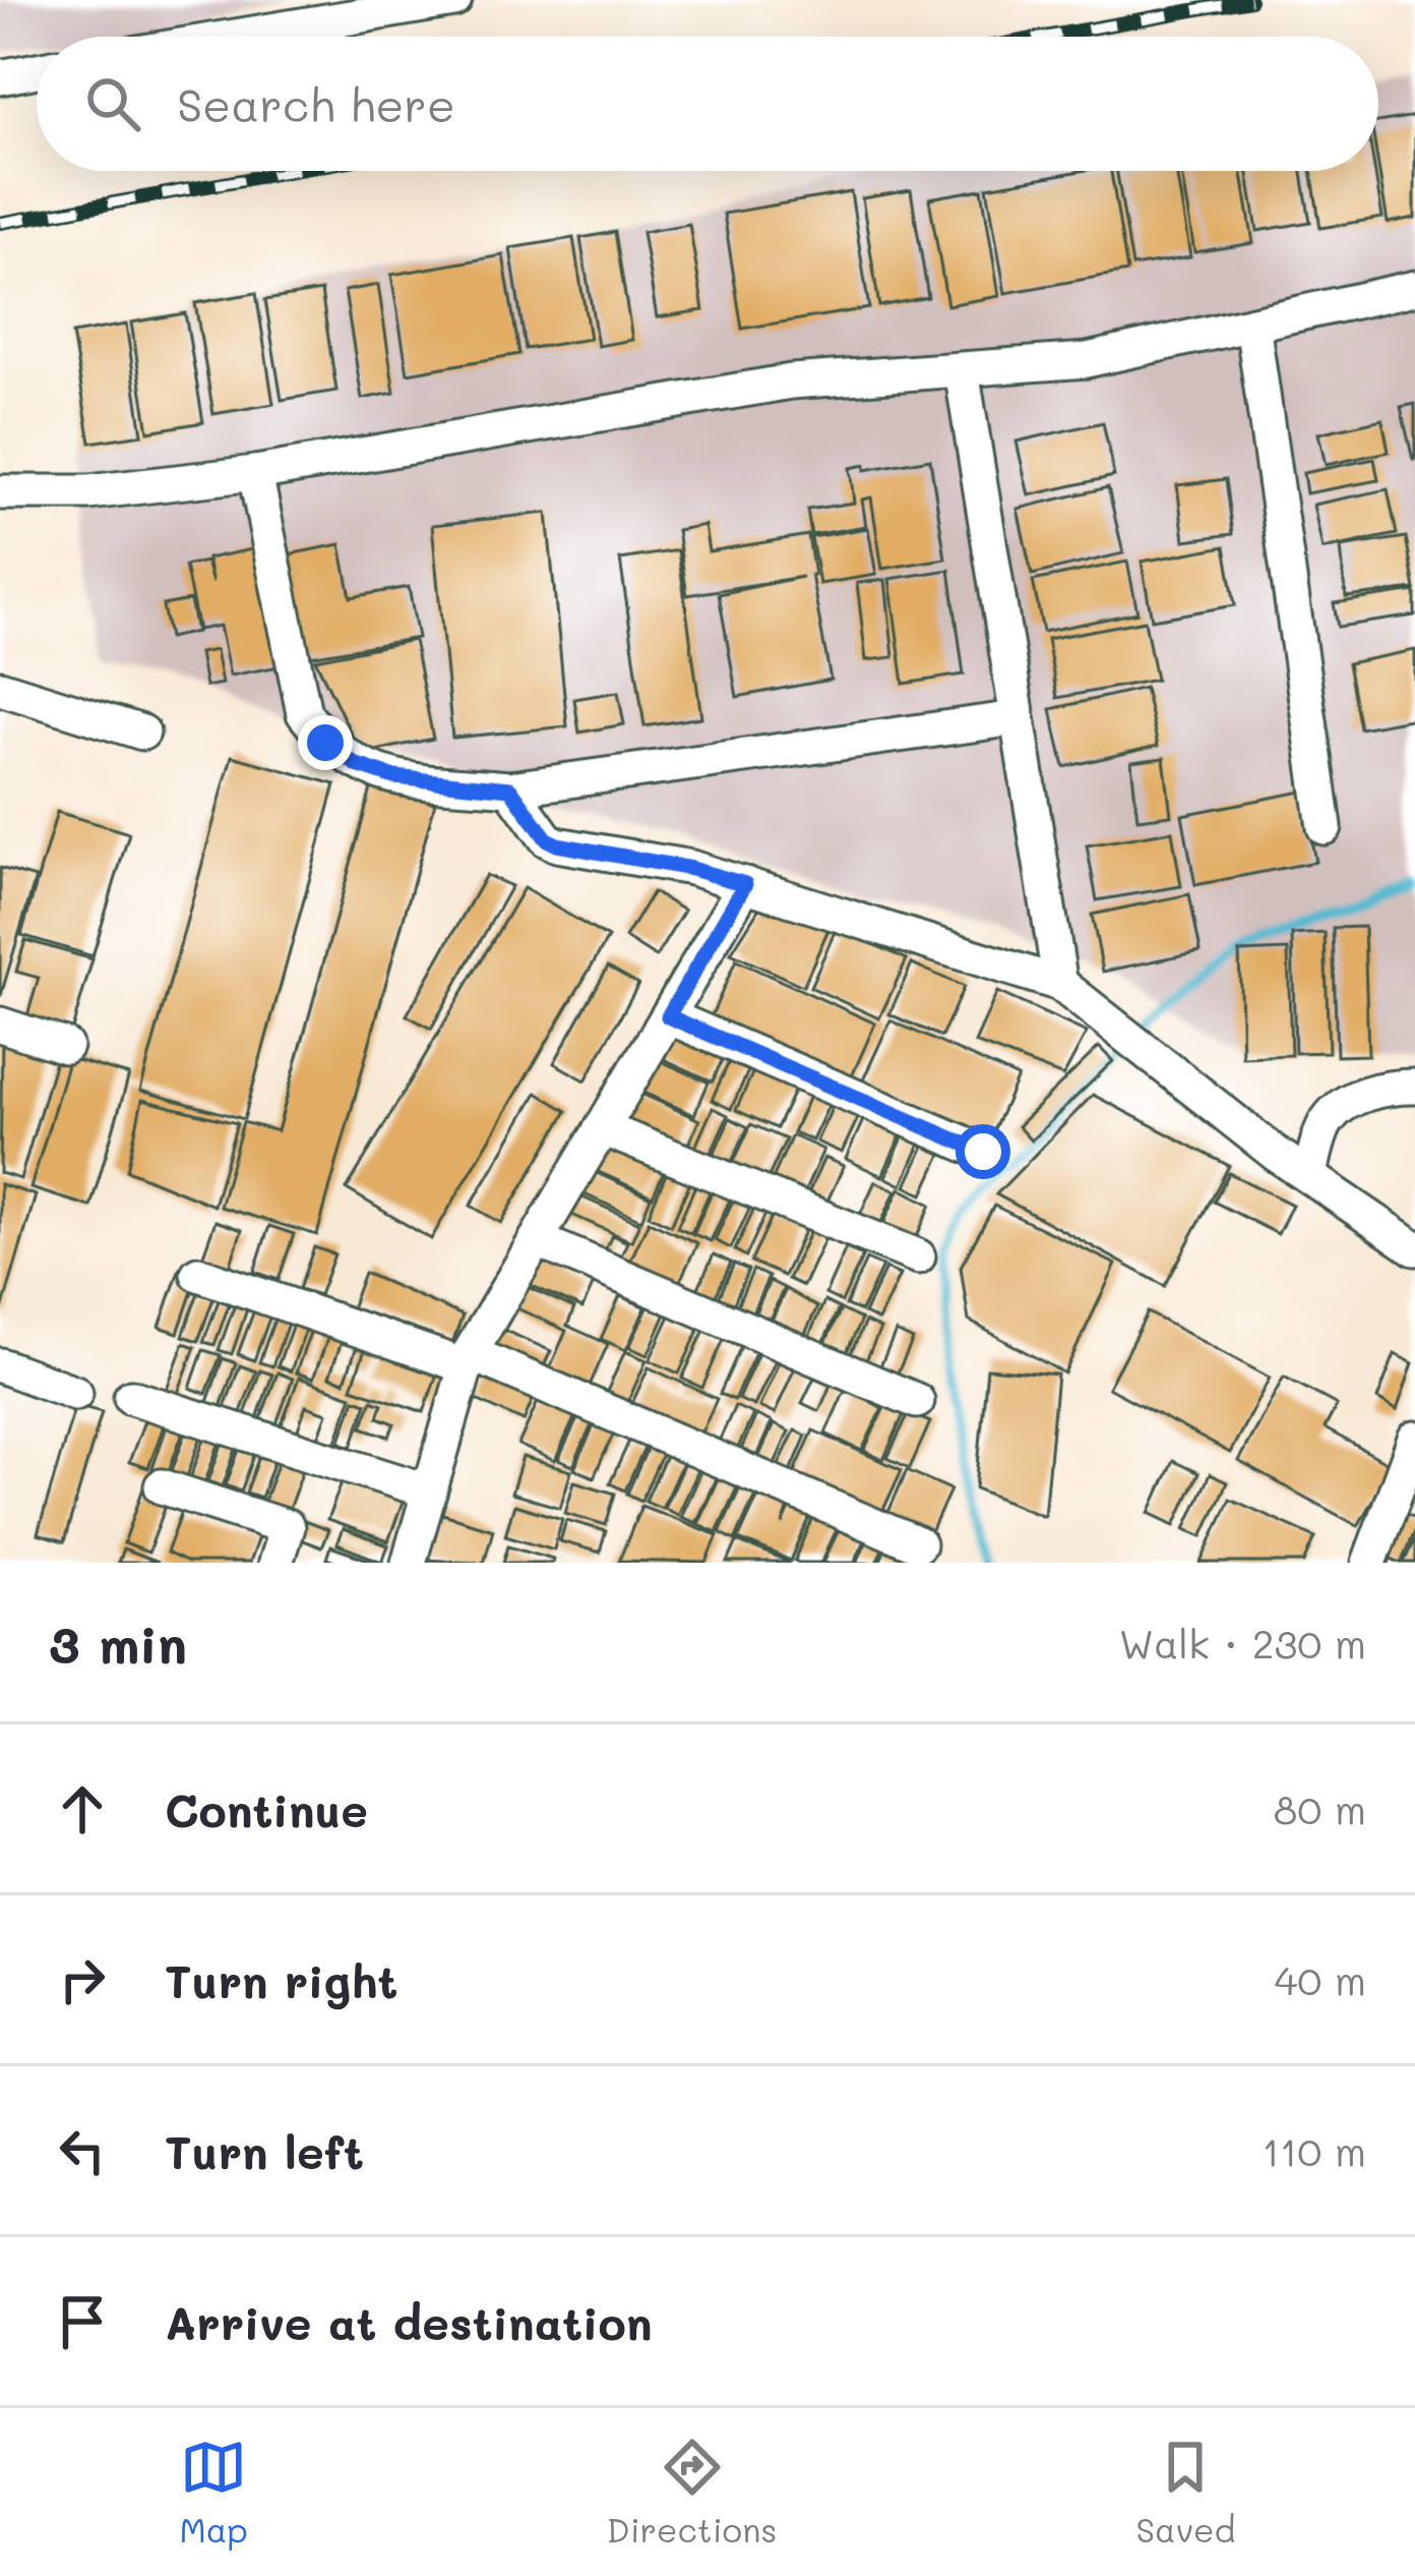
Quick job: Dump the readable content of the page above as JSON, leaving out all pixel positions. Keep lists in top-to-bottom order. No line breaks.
{"page":{"search":"Search here","heading":["3 min","Walk · 230 m"],"list":[["Continue","80 m"],["Turn right","40 m"],["Turn left","110 m"],"Arrive at destination"],"nav":["Map","Directions","Saved"]}}
